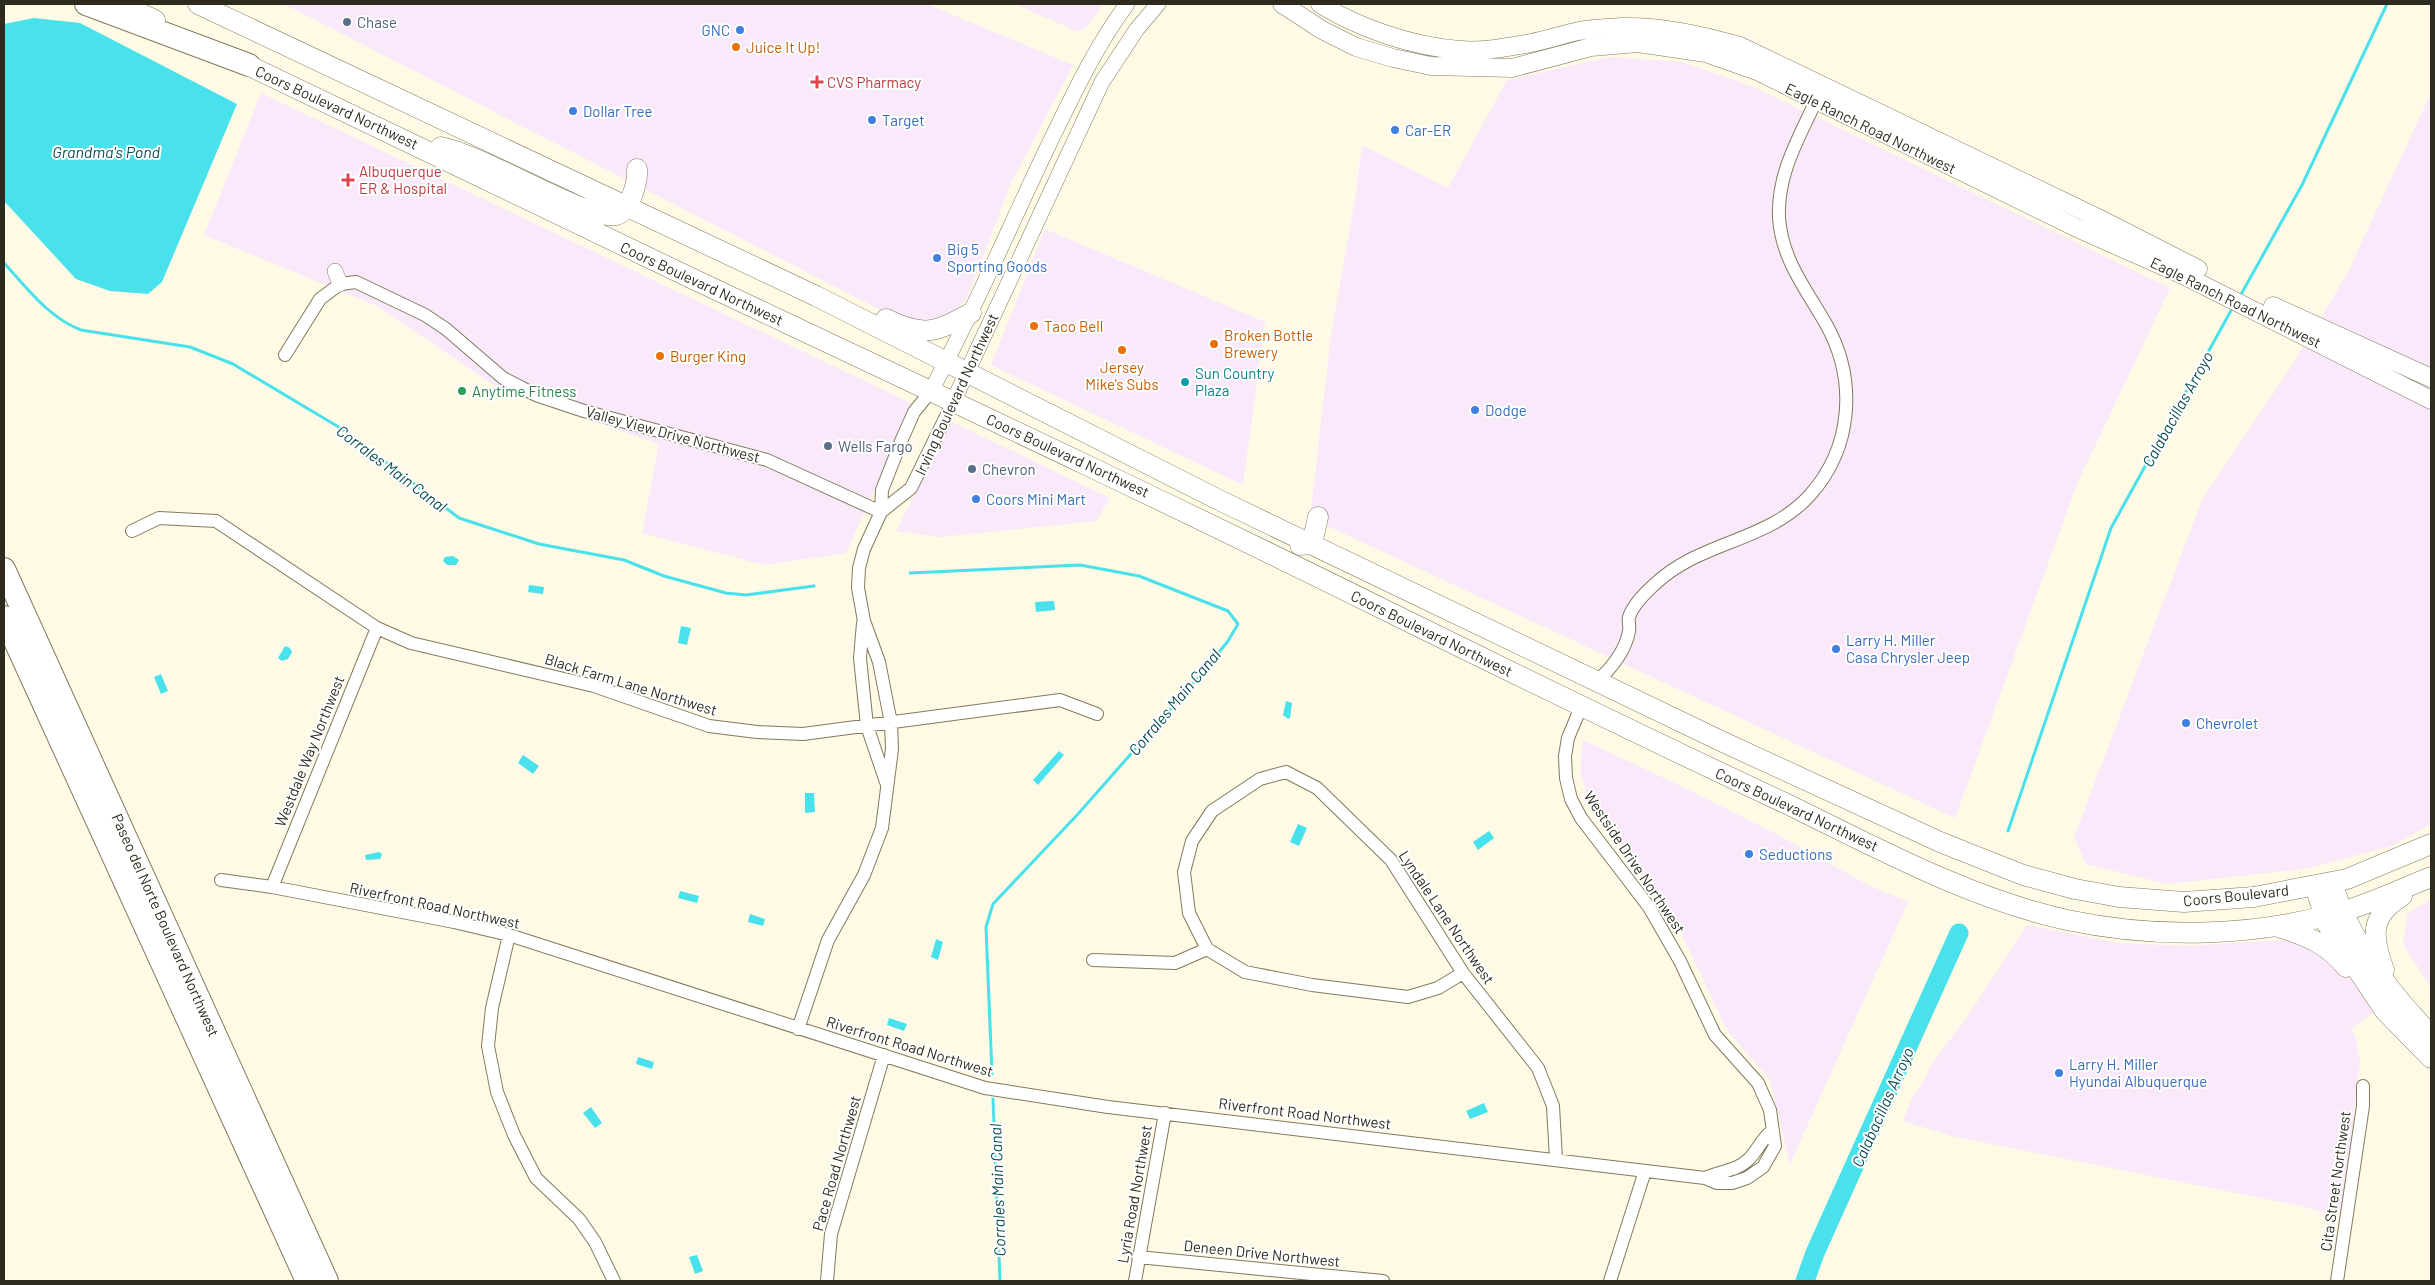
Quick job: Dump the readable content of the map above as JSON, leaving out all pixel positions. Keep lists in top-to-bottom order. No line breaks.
{"streets":{"highway":["Paseo del Norte Boulevard Northwest"],"main road":["Coors Boulevard Northwest","Eagle Ranch Road Northwest","Coors Boulevard"],"street":["Irving Boulevard Northwest","Valley View Drive Northwest","Black Farm Lane Northwest","Westdale Way Northwest","Westside Drive Northwest","Riverfront Road Northwest","Lyndale Lane Northwest","Pace Road Northwest","Cita Street Northwest","Lyria Road Northwest","Deneen Drive Northwest"]},"crossings":[["Coors Boulevard Northwest","Irving Boulevard Northwest"],["Coors Boulevard Northwest","Westside Drive Northwest"],["Coors Boulevard Northwest","Coors Boulevard"],["Irving Boulevard Northwest","Valley View Drive Northwest"],["Black Farm Lane Northwest","Westdale Way Northwest"],["Westdale Way Northwest","Riverfront Road Northwest"],["Westside Drive Northwest","Riverfront Road Northwest"],["Riverfront Road Northwest","Lyndale Lane Northwest"],["Riverfront Road Northwest","Pace Road Northwest"],["Riverfront Road Northwest","Lyria Road Northwest"],["Lyria Road Northwest","Deneen Drive Northwest"]],"water":["Grandma's Pond","Calabacillas Arroyo","Corrales Main Canal"],"places":{"other":["Chase","GNC","Juice It Up!","Dollar Tree","Target","Car-ER","Big 5 Sporting Goods","Taco Bell","Broken Bottle Brewery","Jersey Mike's Subs","Burger King","Sun Country Plaza","Anytime Fitness","Dodge","Wells Fargo","Chevron","Coors Mini Mart","Larry H. Miller Casa Chrysler Jeep","Chevrolet","Seductions","Larry H. Miller Hyundai Albuquerque"],"health":["CVS Pharmacy","Albuquerque ER & Hospital"]}}
